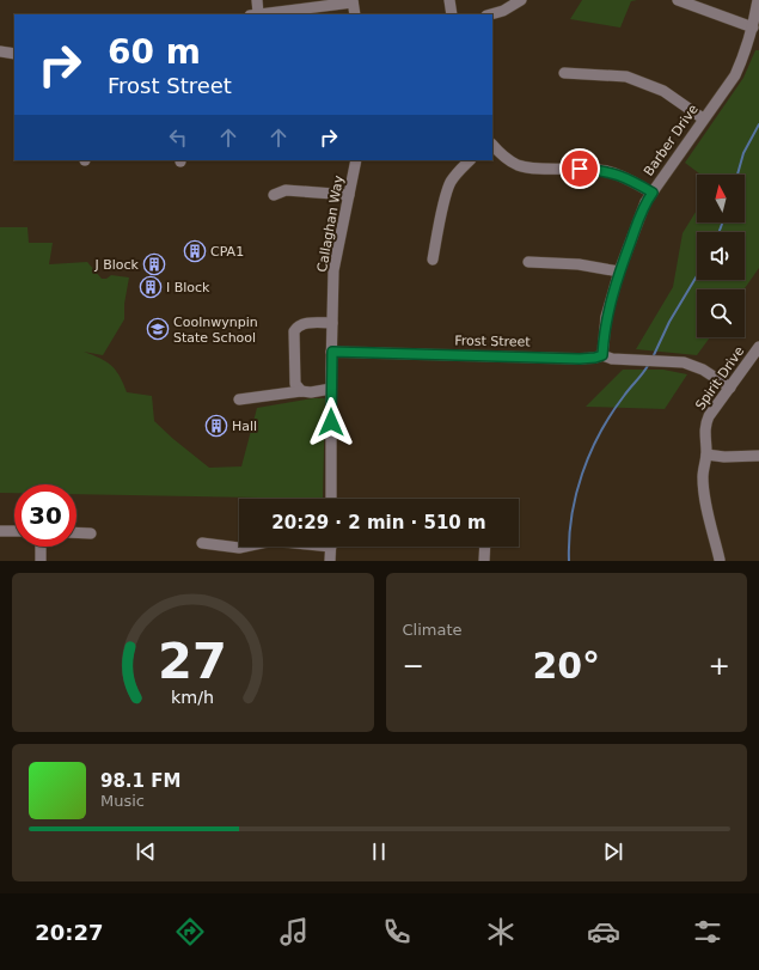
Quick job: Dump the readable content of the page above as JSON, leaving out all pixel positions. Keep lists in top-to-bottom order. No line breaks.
{"streets":{"street":["Barber Drive","Callaghan Way","Frost Street","Spirit Drive"]},"crossings":[["Barber Drive","Frost Street"],["Callaghan Way","Frost Street"],["Frost Street","Spirit Drive"]],"places":{"building":["CPA1","J Block","I Block","Hall"],"school or university":["Coolnwynpin State School"]},"north":"top","page":{"turn":["60 m","Frost Street"],"limit":"30","trip":"20:29 · 2 min · 510 m","tile":"Climate","heat":["−","20°","+"],"song":["98.1 FM","Music"],"tabs":"20:27","gauge":["27","km/h"]}}
